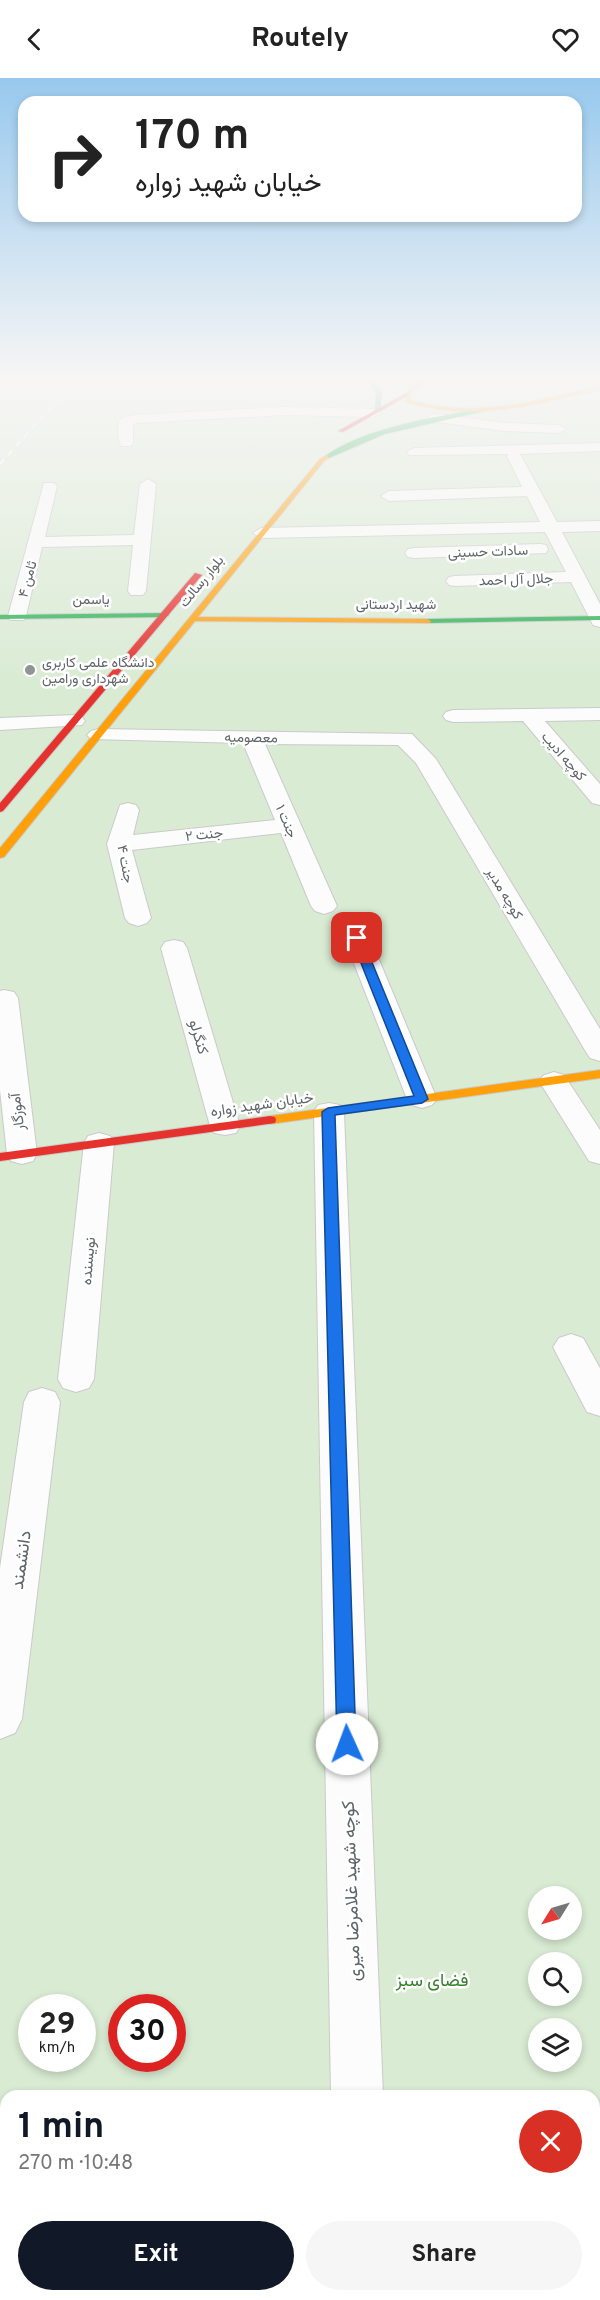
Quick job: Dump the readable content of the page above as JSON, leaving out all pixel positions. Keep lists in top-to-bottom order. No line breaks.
{"streets":{"main road":["بلوار رسالت","یاسمن","شهید اردستانی","خیابان شهید زواره"],"street":["سادات حسینی","ثامن ۴","جلال آل احمد","معصومیه","کوچه ادیب","جنت ۱","جنت ۲","جنت ۴","کوچه مدیر","کنگرلو","آموزگار","نویسنده","دانشمند","کوچه شهید غلامرضا میری"]},"crossings":[["ثامن ۴","یاسمن"],["بلوار رسالت","یاسمن"],["بلوار رسالت","شهید اردستانی"],["بلوار رسالت","معصومیه"],["معصومیه","جنت ۱"],["معصومیه","کوچه مدیر"],["جنت ۱","جنت ۲"],["جنت ۲","جنت ۴"],["کنگرلو","خیابان شهید زواره"],["خیابان شهید زواره","آموزگار"],["خیابان شهید زواره","نویسنده"],["خیابان شهید زواره","کوچه شهید غلامرضا میری"]],"parks":["فضای سبز"],"places":["دانشگاه علمی کاربری شهرداری ورامین"],"north":"bottom left","page":{"header":"Routely","turn":["170 m","خیابان شهید زواره"],"speed":"29 km/h","limit":"30","heading":["1 min","270 m · 10:48"],"buttons":["Exit","Share"]}}
